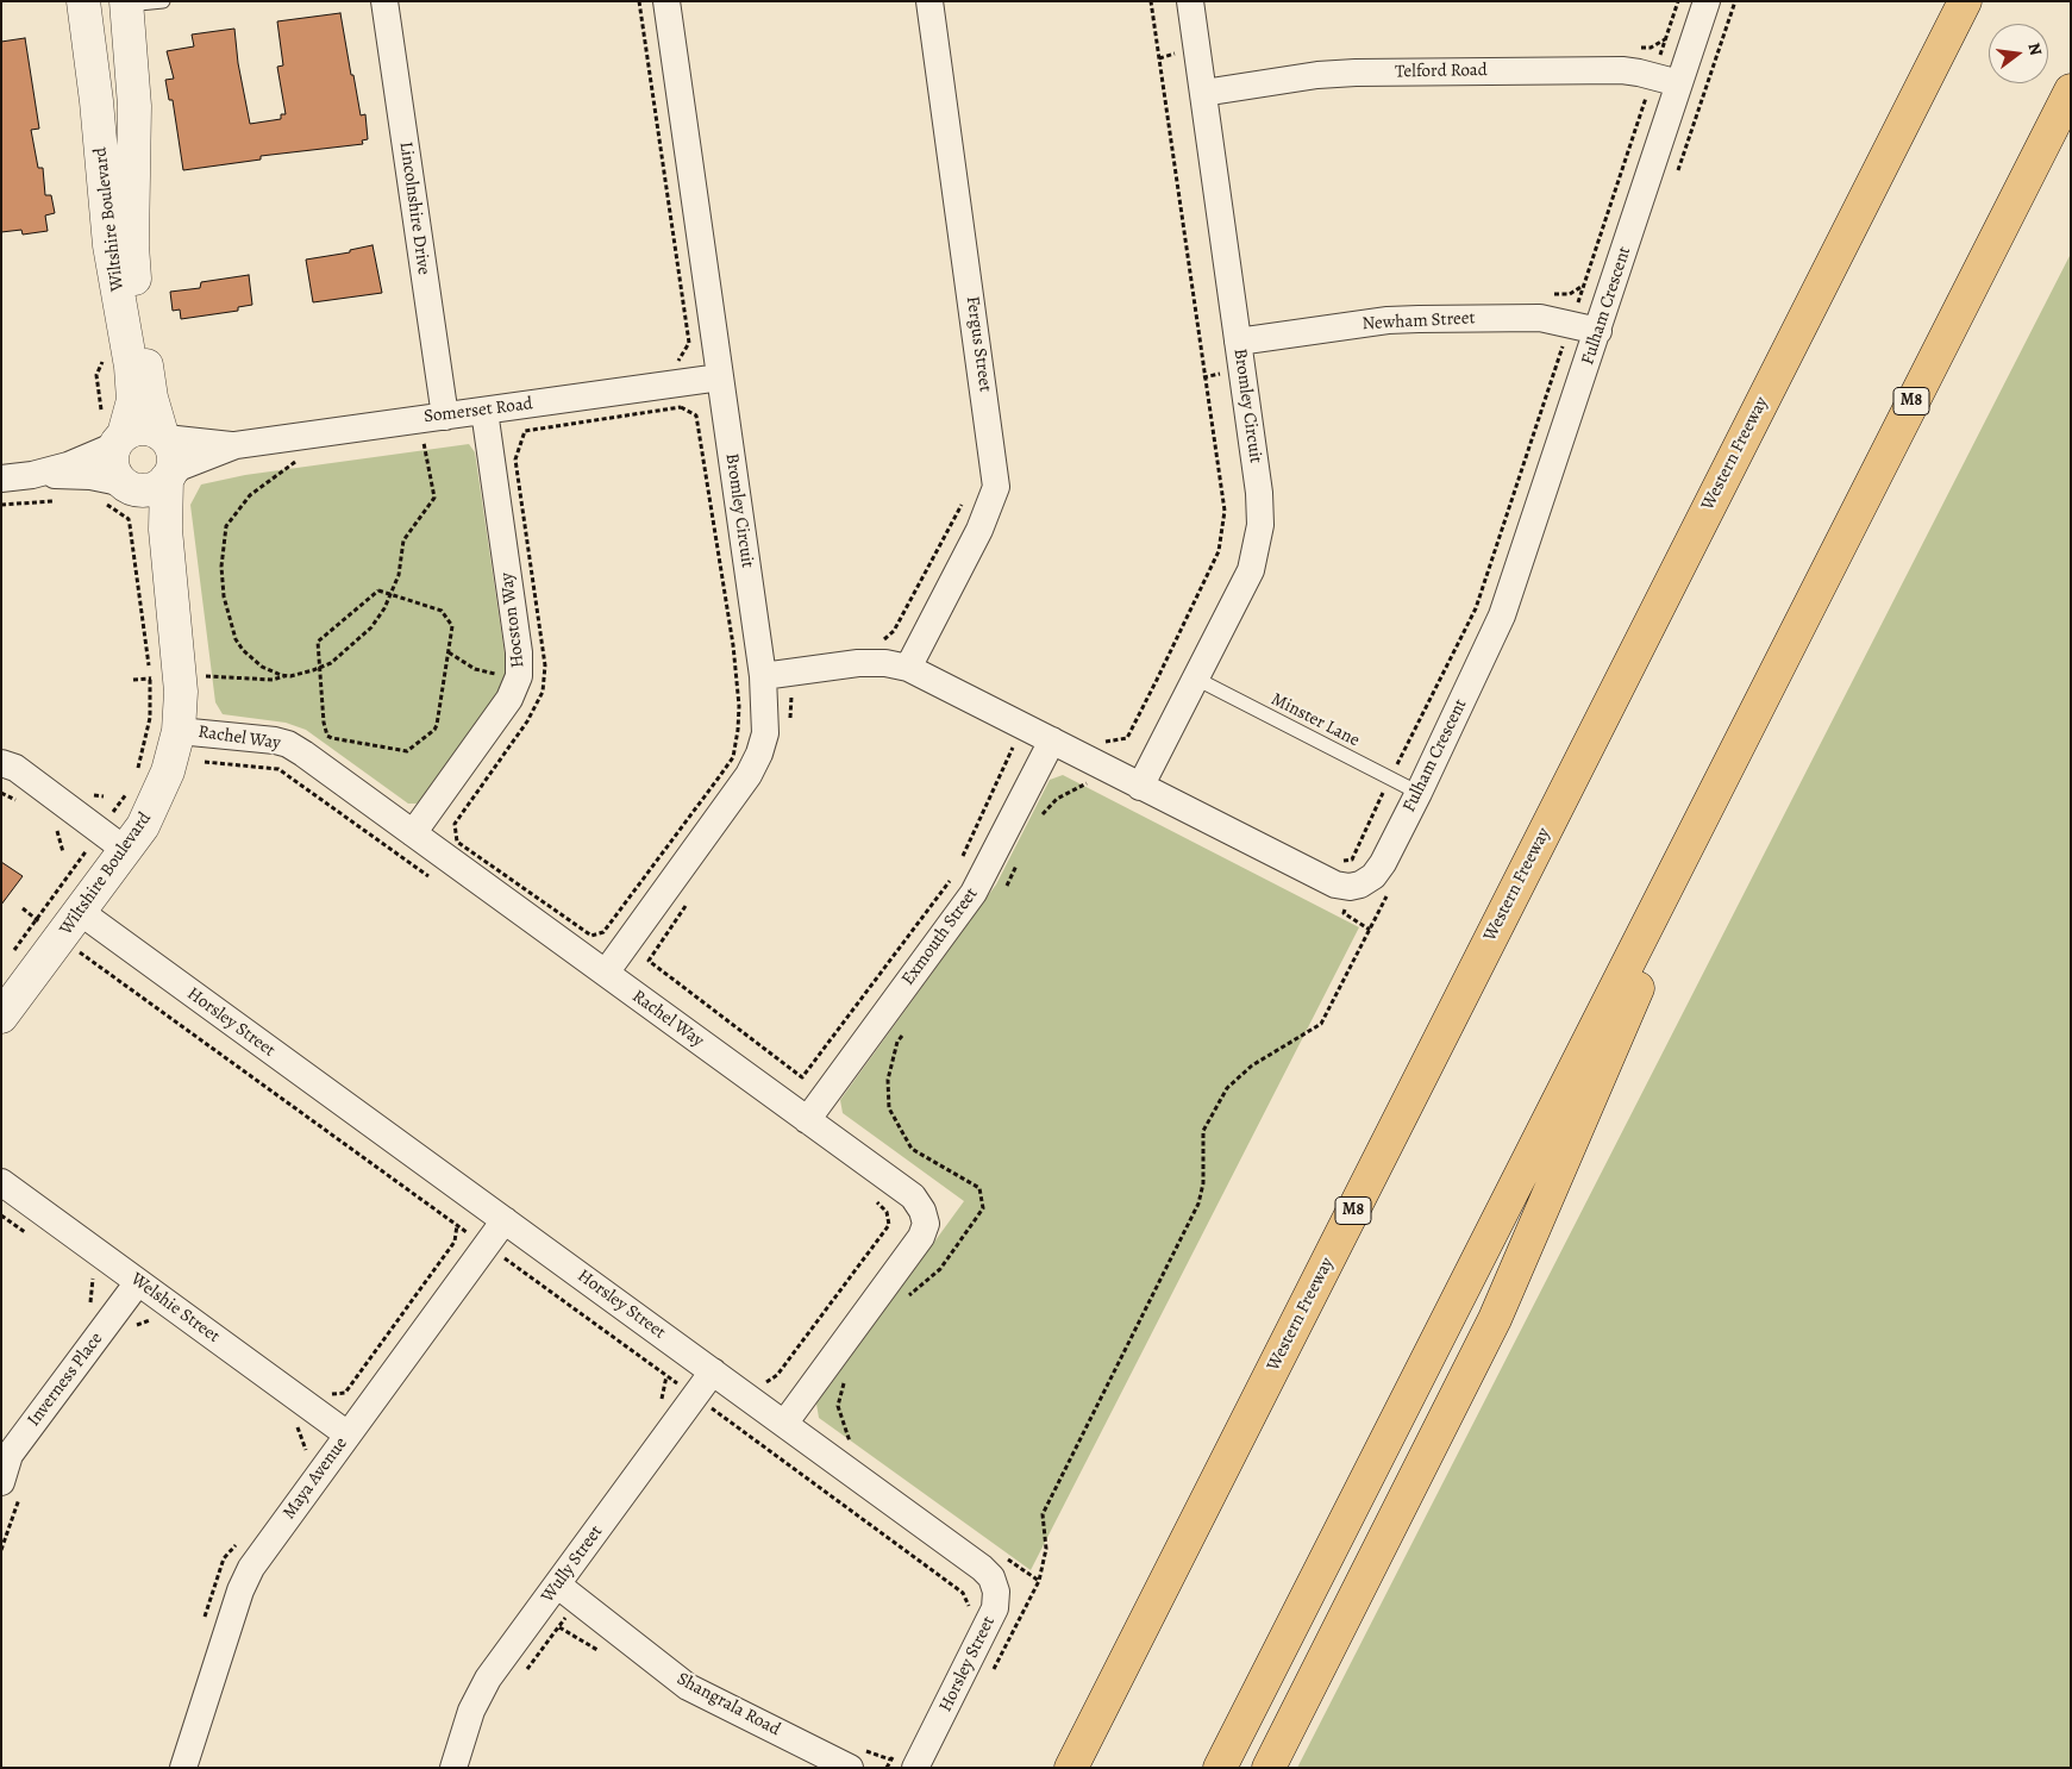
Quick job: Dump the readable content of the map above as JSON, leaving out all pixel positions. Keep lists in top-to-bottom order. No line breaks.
{"streets":{"highway":["M8","Western Freeway"],"street":["Telford Road","Lincolnshire Drive","Wiltshire Boulevard","Fulham Crescent","Newham Street","Fergus Street","Bromley Circuit","Somerset Road","Hocston Way","Rachel Way","Exmouth Street","Horsley Street","Welshie Street","Inverness Place","Maya Avenue","Wully Street","Shangrala Road"],"lane":["Minster Lane"]},"crossings":[["Telford Road","Fulham Crescent"],["Telford Road","Bromley Circuit"],["Lincolnshire Drive","Somerset Road"],["Wiltshire Boulevard","Somerset Road"],["Wiltshire Boulevard","Rachel Way"],["Wiltshire Boulevard","Horsley Street"],["Fulham Crescent","Newham Street"],["Fulham Crescent","Fergus Street"],["Fulham Crescent","Bromley Circuit"],["Fulham Crescent","Minster Lane"],["Fulham Crescent","Exmouth Street"],["Newham Street","Bromley Circuit"],["Bromley Circuit","Somerset Road"],["Bromley Circuit","Minster Lane"],["Bromley Circuit","Rachel Way"],["Somerset Road","Hocston Way"],["Hocston Way","Rachel Way"],["Rachel Way","Exmouth Street"],["Rachel Way","Horsley Street"],["Horsley Street","Maya Avenue"],["Horsley Street","Wully Street"],["Welshie Street","Inverness Place"],["Welshie Street","Maya Avenue"],["Wully Street","Shangrala Road"]],"north":"right"}
